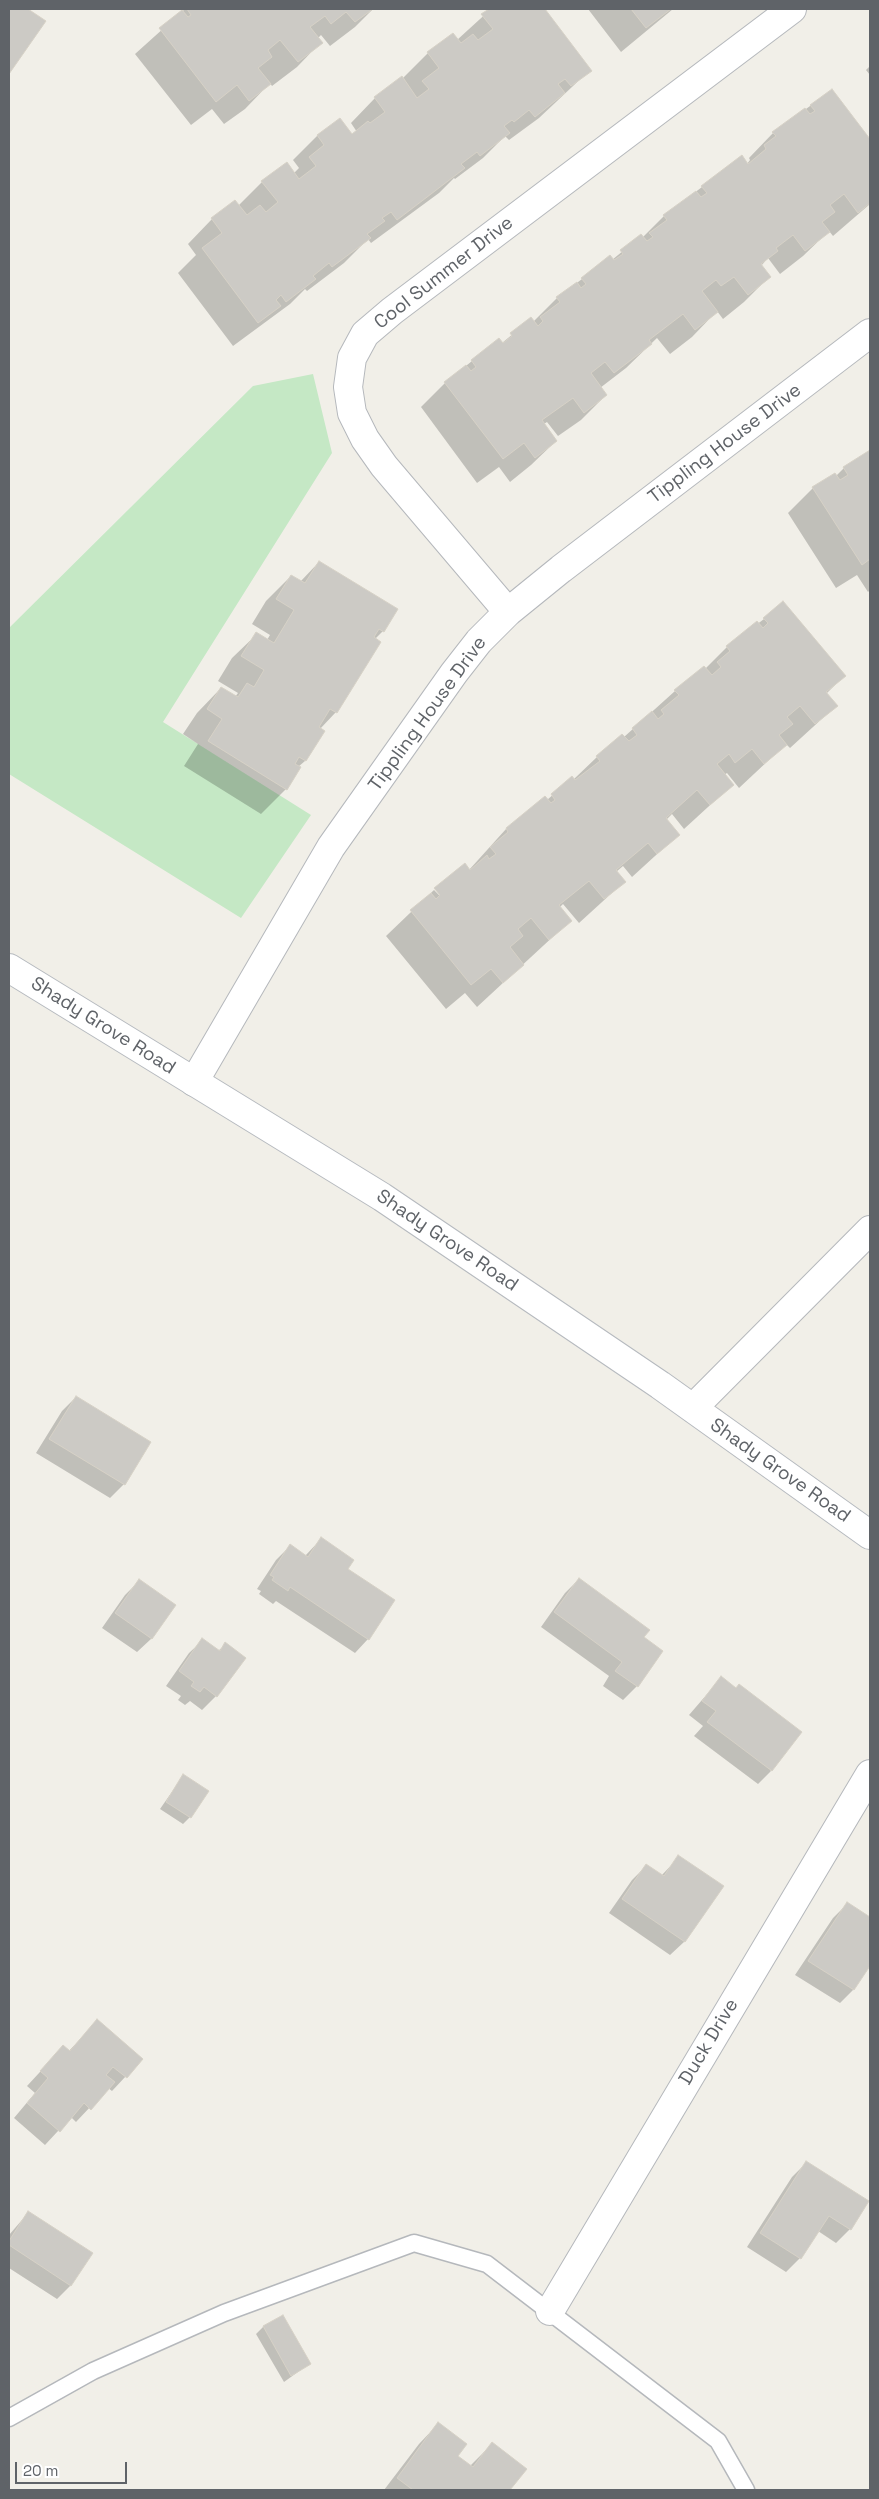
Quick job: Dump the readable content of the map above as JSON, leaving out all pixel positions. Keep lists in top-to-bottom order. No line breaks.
{"streets":{"street":["Cool Summer Drive","Tippling House Drive","Shady Grove Road","Duck Drive"]},"crossings":[["Cool Summer Drive","Tippling House Drive"],["Tippling House Drive","Shady Grove Road"]],"scale_bar":"20 m"}
